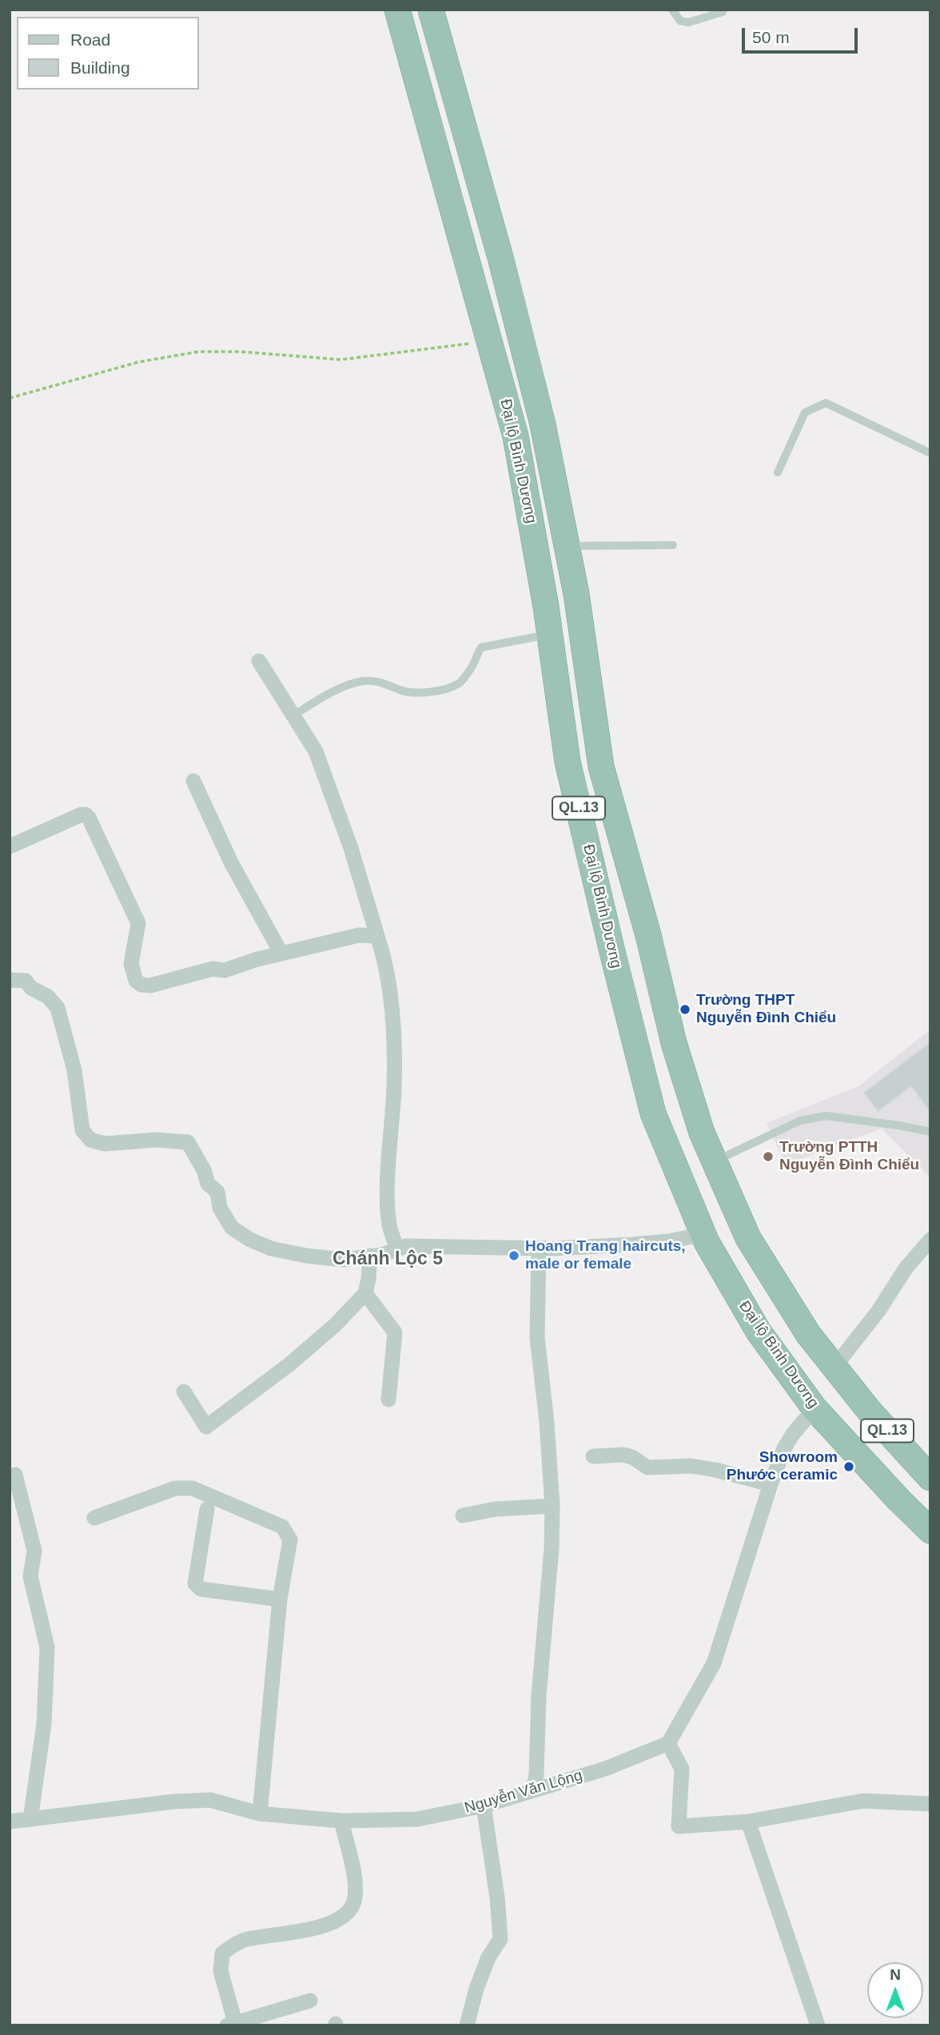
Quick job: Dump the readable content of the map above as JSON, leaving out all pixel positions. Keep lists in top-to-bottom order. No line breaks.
{"streets":{"highway":["Đại lộ Bình Dương","QL.13"],"street":["Nguyễn Văn Lộng"]},"districts":["Chánh Lộc 5"],"places":["Trường THPT Nguyễn Đình Chiểu","Trường PTTH Nguyễn Đình Chiểu","Hoang Trang haircuts, male or female","Showroom Phước ceramic"],"legend":["Road","Building"],"scale_bar":"50 m","north":"top"}
